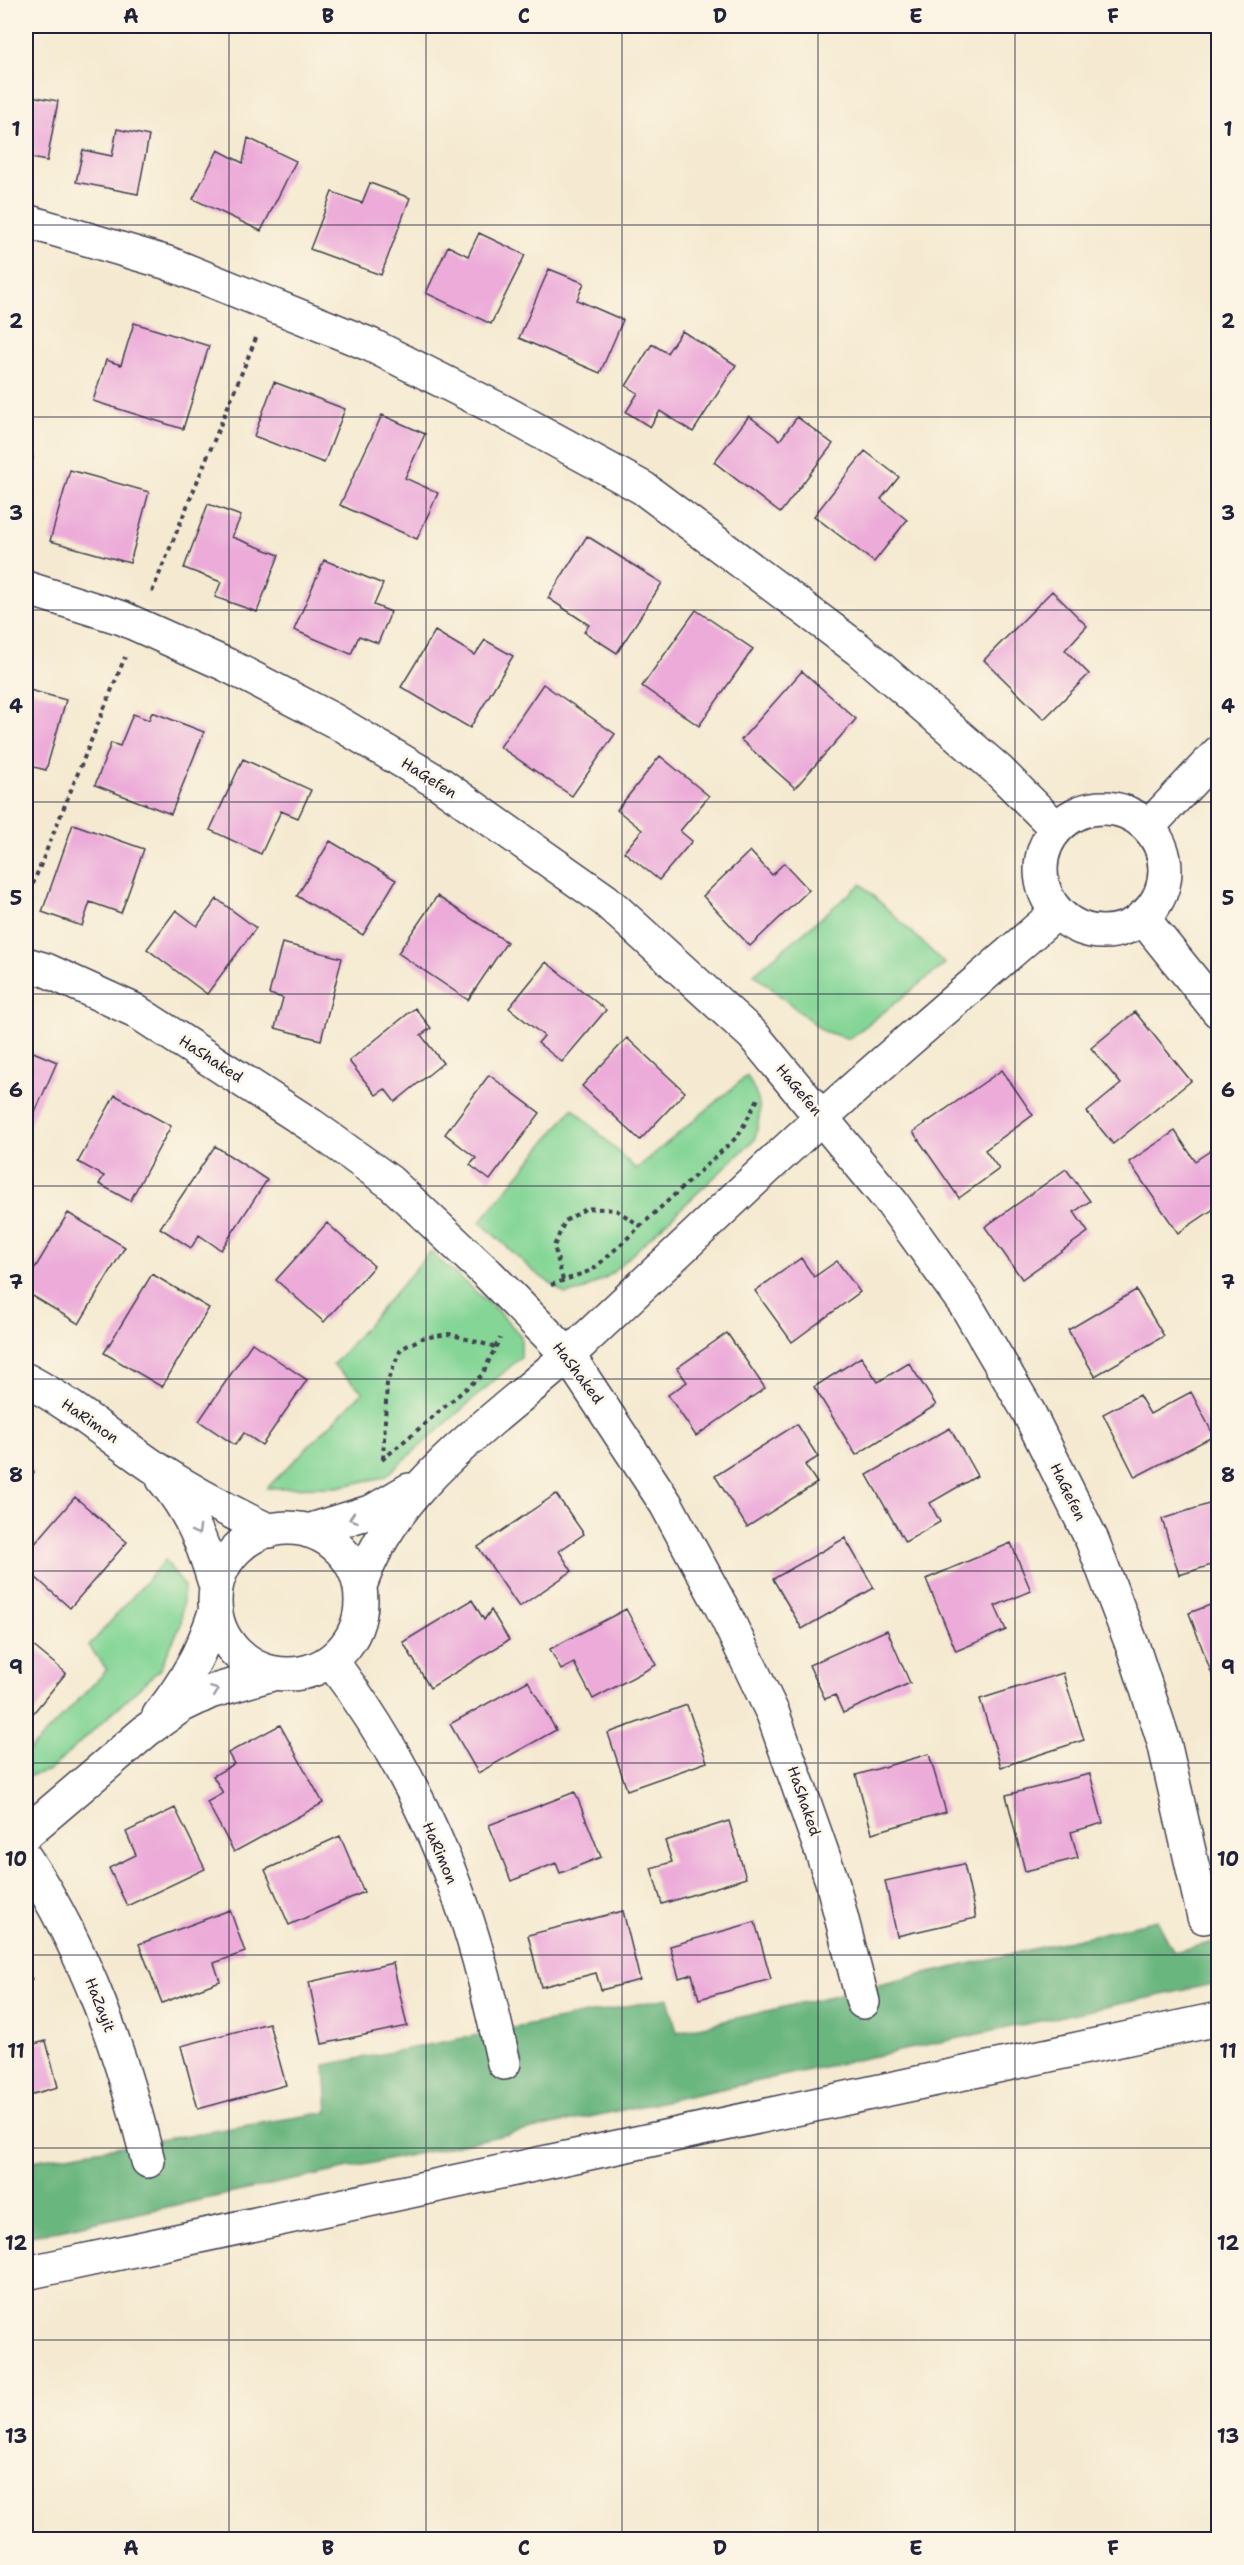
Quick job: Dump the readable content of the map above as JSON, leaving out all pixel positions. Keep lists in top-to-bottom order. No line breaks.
{"streets":{"street":["HaGefen","HaShaked","HaRimon","HaZayit"]},"grid":{"columns":["A","B","C","D","E","F"],"rows":["1","2","3","4","5","6","7","8","9","10","11","12","13"]}}
